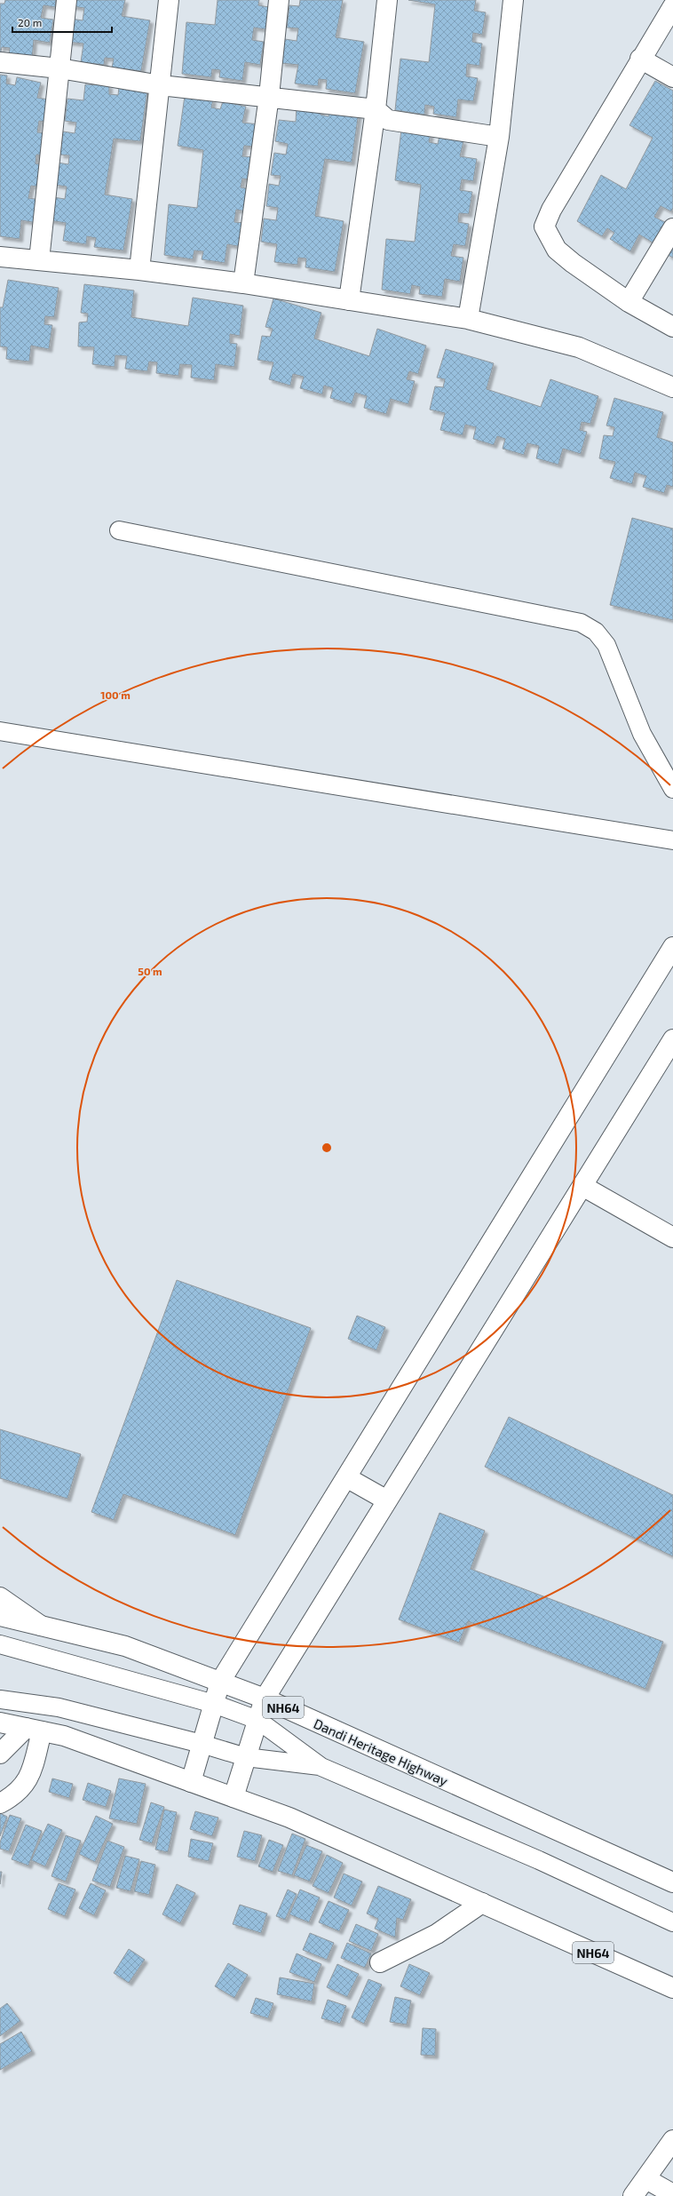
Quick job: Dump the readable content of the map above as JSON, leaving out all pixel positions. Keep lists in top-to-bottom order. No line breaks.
{"streets":{"main road":["NH64","Dandi Heritage Highway"]},"scale_bar":"20 m","rings":["100 m","50 m"]}
